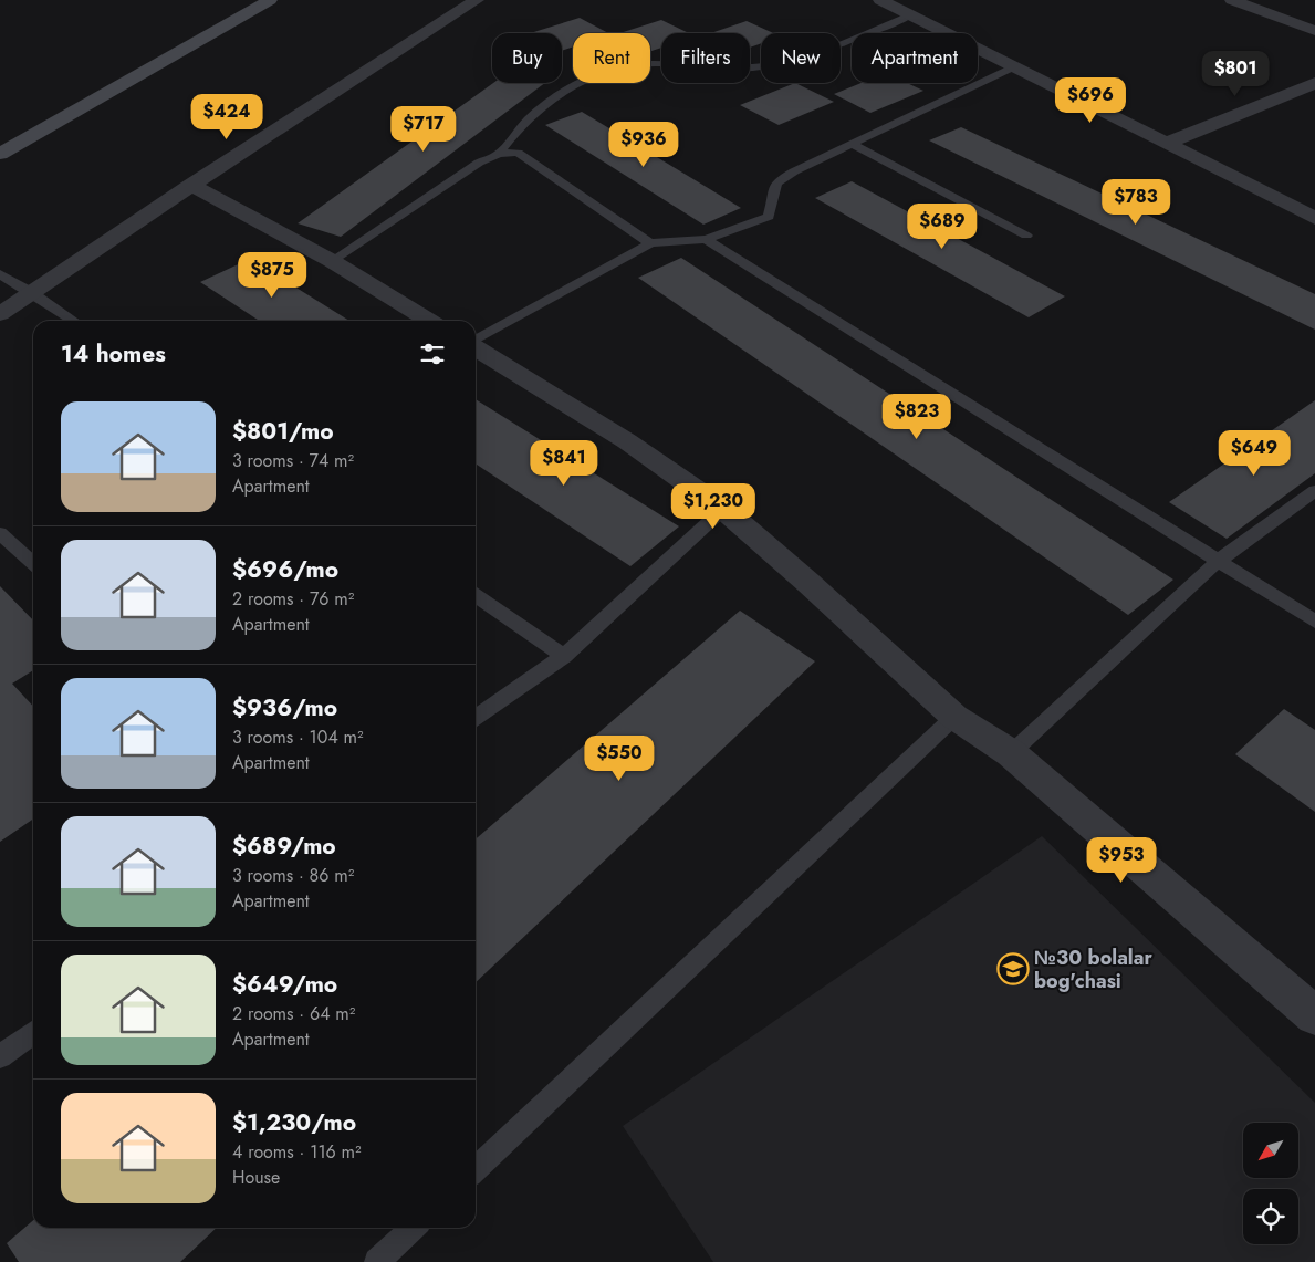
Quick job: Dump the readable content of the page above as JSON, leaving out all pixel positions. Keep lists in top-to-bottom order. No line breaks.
{"places":{"school or university":["№30 bolalar bog'chasi"]},"north":"bottom left","page":{"chip":["Buy","Rent","Filters","New","Apartment"],"price":["$801","$696","$424","$717","$936","$783","$689","$875","$823","$649","$841","$1,230","$550","$953"],"heading":"14 homes","list":[{"name":"$801/mo","note":"3 rooms · 74 m² · Apartment"},{"name":"$696/mo","note":"2 rooms · 76 m² · Apartment"},{"name":"$936/mo","note":"3 rooms · 104 m² · Apartment"},{"name":"$689/mo","note":"3 rooms · 86 m² · Apartment"},{"name":"$649/mo","note":"2 rooms · 64 m² · Apartment"},{"name":"$1,230/mo","note":"4 rooms · 116 m² · House"}]}}
